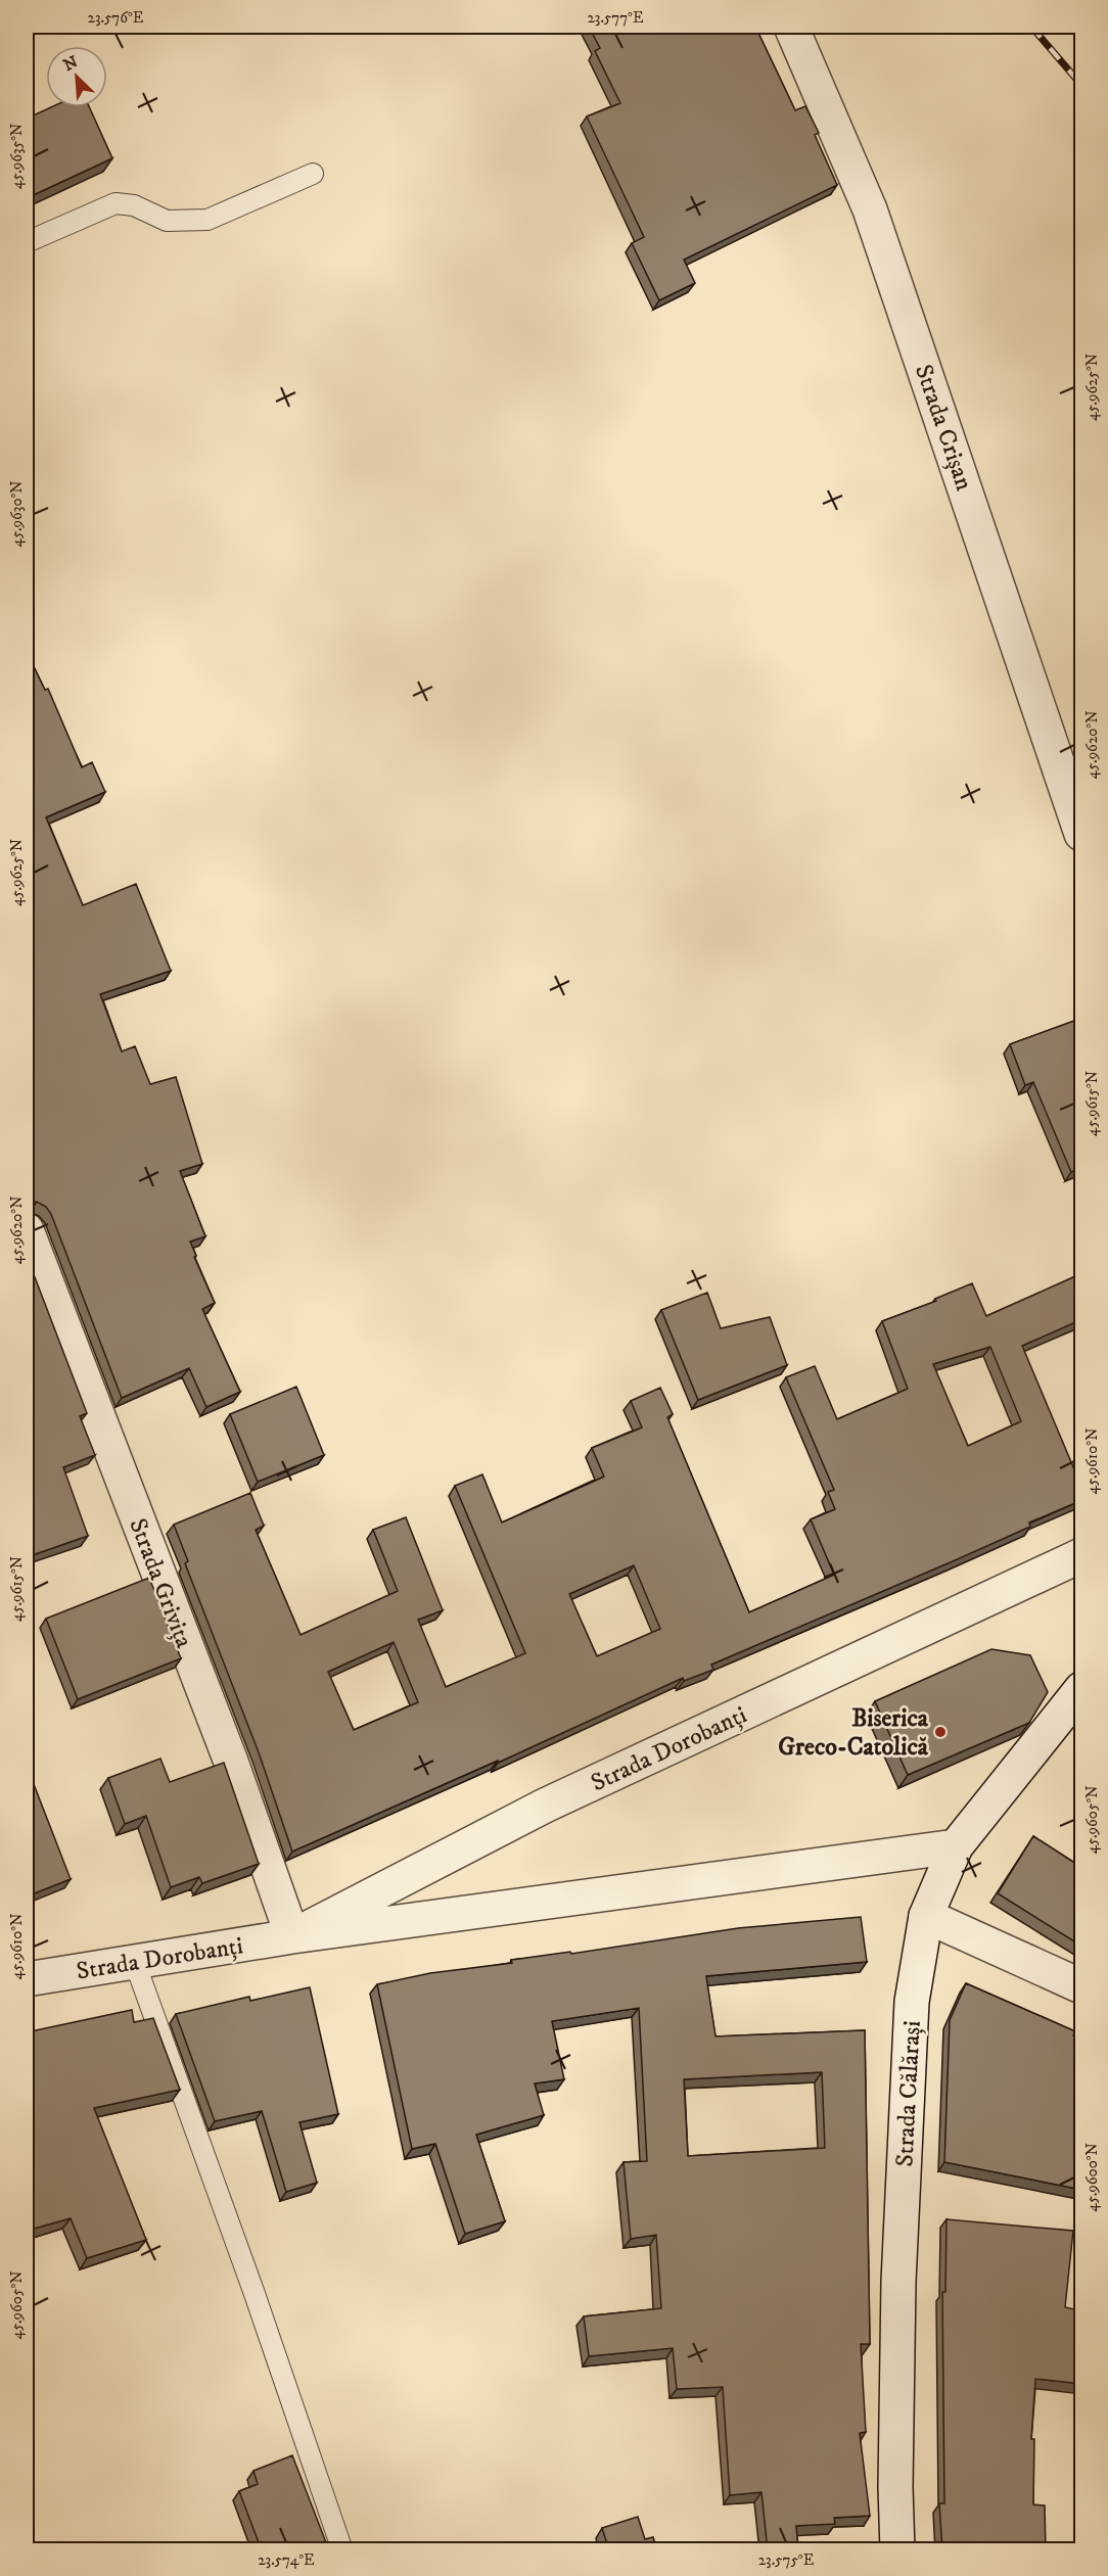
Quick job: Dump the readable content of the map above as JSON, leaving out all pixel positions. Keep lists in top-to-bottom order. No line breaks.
{"streets":{"street":["Strada Crișan","Strada Grivița","Strada Dorobanți","Strada Călărași"]},"crossings":[["Strada Grivița","Strada Dorobanți"],["Strada Dorobanți","Strada Călărași"]],"places":["Biserica Greco-Catolică"],"north":"top left","coordinates":["23.576°E","23.577°E","45.9635°N","45.9625°N","45.9630°N","45.9620°N","45.9615°N","45.9610°N","45.9605°N","45.9600°N","23.574°E","23.575°E"]}
